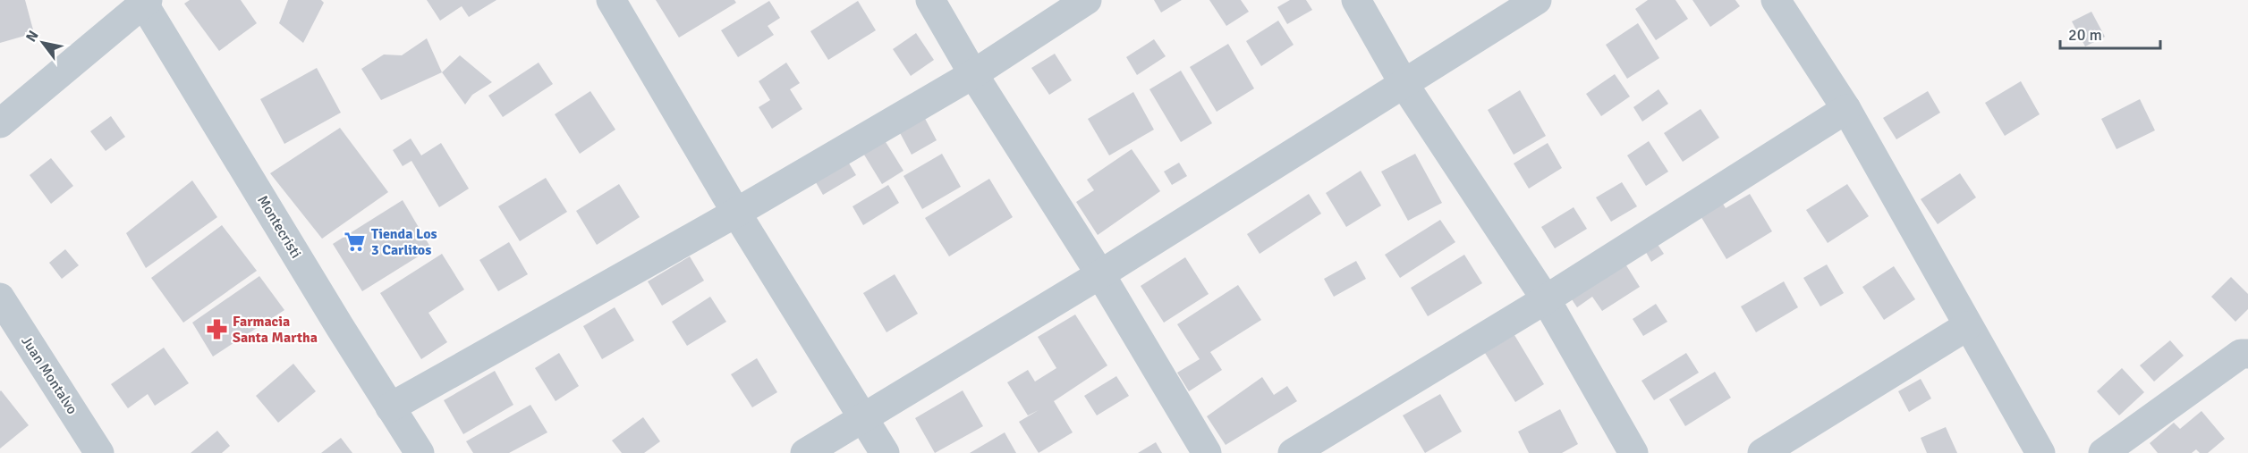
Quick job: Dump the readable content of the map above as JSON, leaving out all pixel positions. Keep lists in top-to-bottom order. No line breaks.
{"streets":{"street":["Montecristi","Juan Montalvo"]},"places":{"supermarket":["Tienda Los 3 Carlitos"],"pharmacy":["Farmacia Santa Martha"]},"scale_bar":"20 m","north":"top left"}
